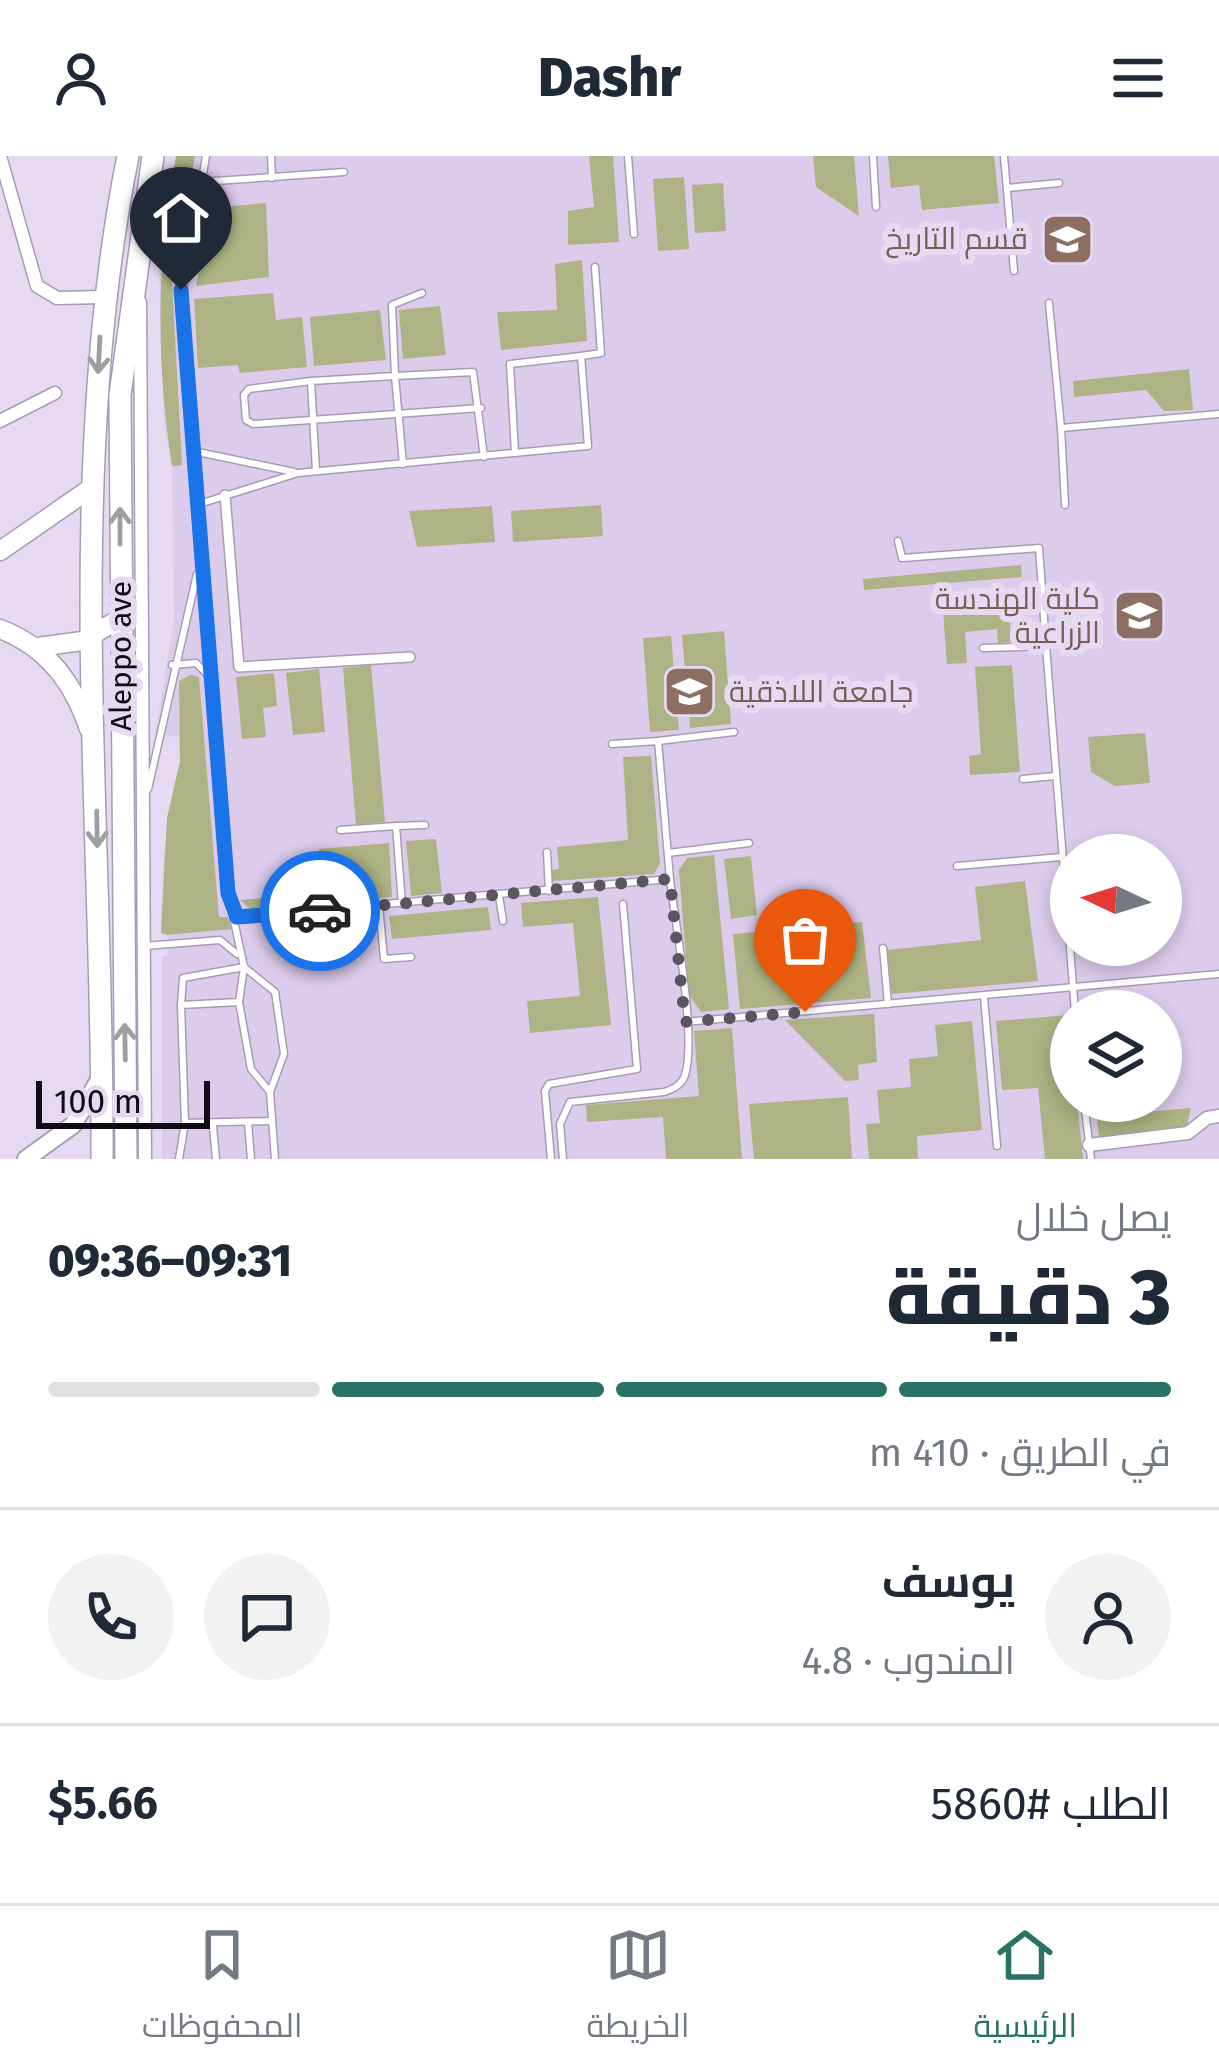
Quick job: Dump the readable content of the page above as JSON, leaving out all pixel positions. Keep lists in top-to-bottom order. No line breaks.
{"streets":{"main road":["Aleppo ave"]},"places":{"school or university":["قسم التاريخ","كلية الهندسة الزراعية","جامعة اللاذقية"]},"scale_bar":"100 m","north":"left","page":{"header":"Dashr","scale":"100 m","heading":["3 دقيقة","يصل خلال","09:31–09:36"],"panel":["يوسف","المندوب · 4.8","الطلب #5860","$5.66"],"bar":"في الطريق · 410 m","tabs":["الرئيسية","الخريطة","المحفوظات"]}}
